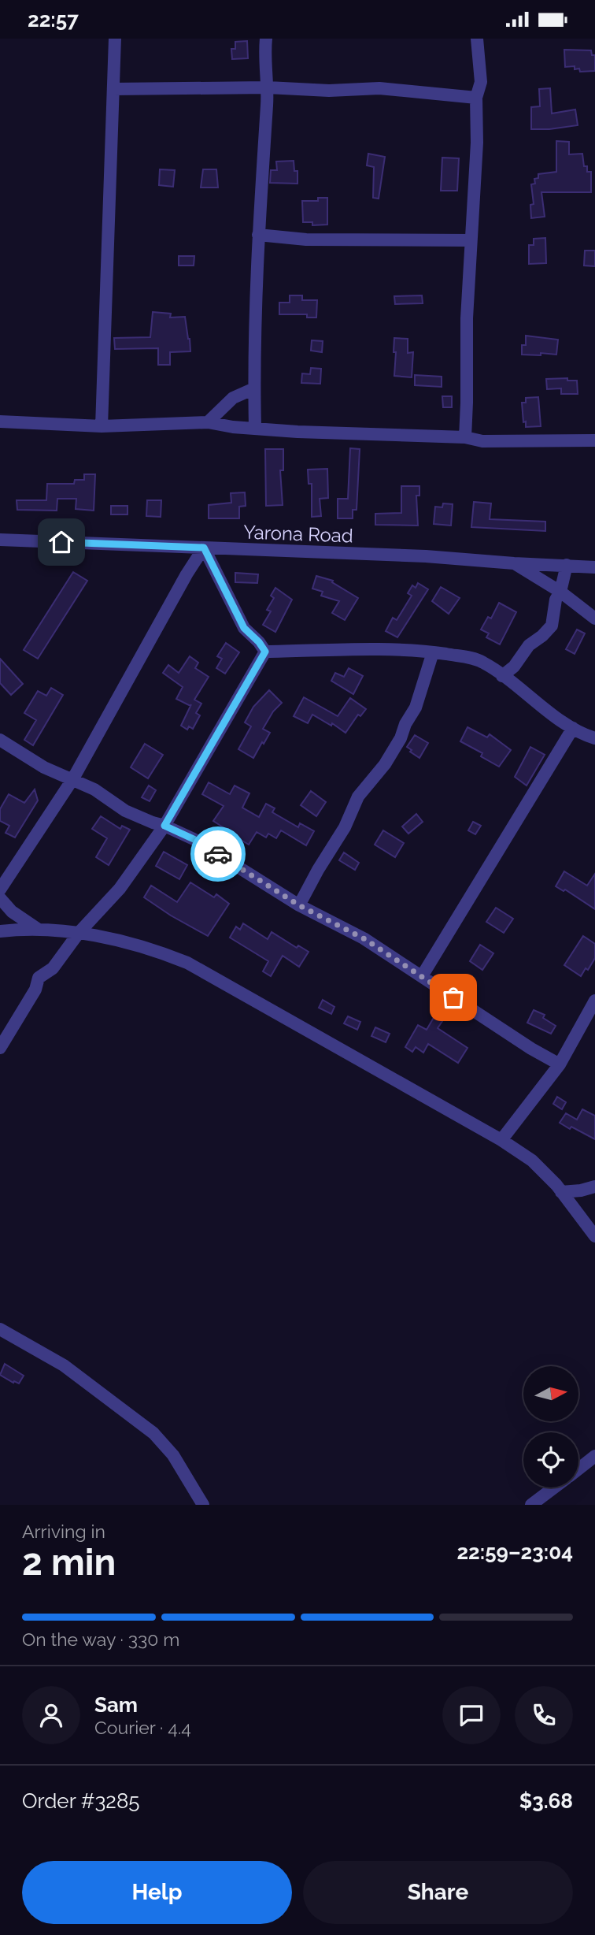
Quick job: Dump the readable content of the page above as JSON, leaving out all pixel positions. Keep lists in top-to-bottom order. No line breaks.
{"streets":{"street":["Yarona Road"]},"north":"right","page":{"status":"22:57","heading":["2 min","Arriving in","22:59–23:04"],"panel":["Sam","Courier · 4.4","Order #3285","$3.68"],"bar":"On the way · 330 m","buttons":["Help","Share"]}}
